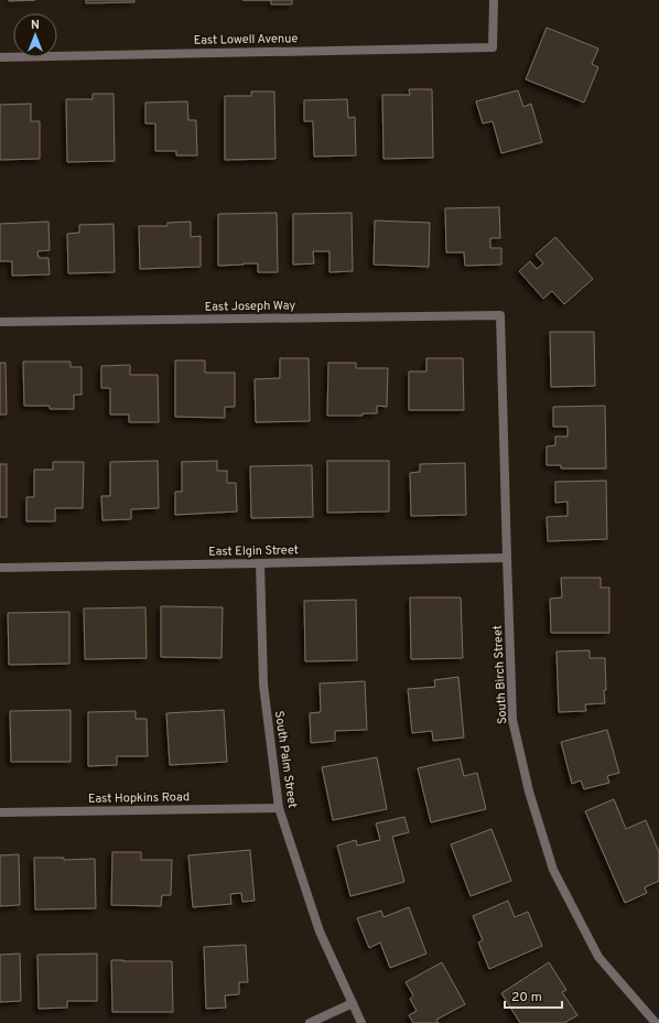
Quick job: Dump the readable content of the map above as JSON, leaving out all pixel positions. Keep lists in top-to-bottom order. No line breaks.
{"streets":{"street":["East Lowell Avenue","East Joseph Way","East Elgin Street","South Birch Street","South Palm Street","East Hopkins Road"]},"crossings":[["East Joseph Way","South Birch Street"],["East Elgin Street","South Birch Street"],["East Elgin Street","South Palm Street"],["South Palm Street","East Hopkins Road"]],"scale_bar":"20 m","north":"top"}
